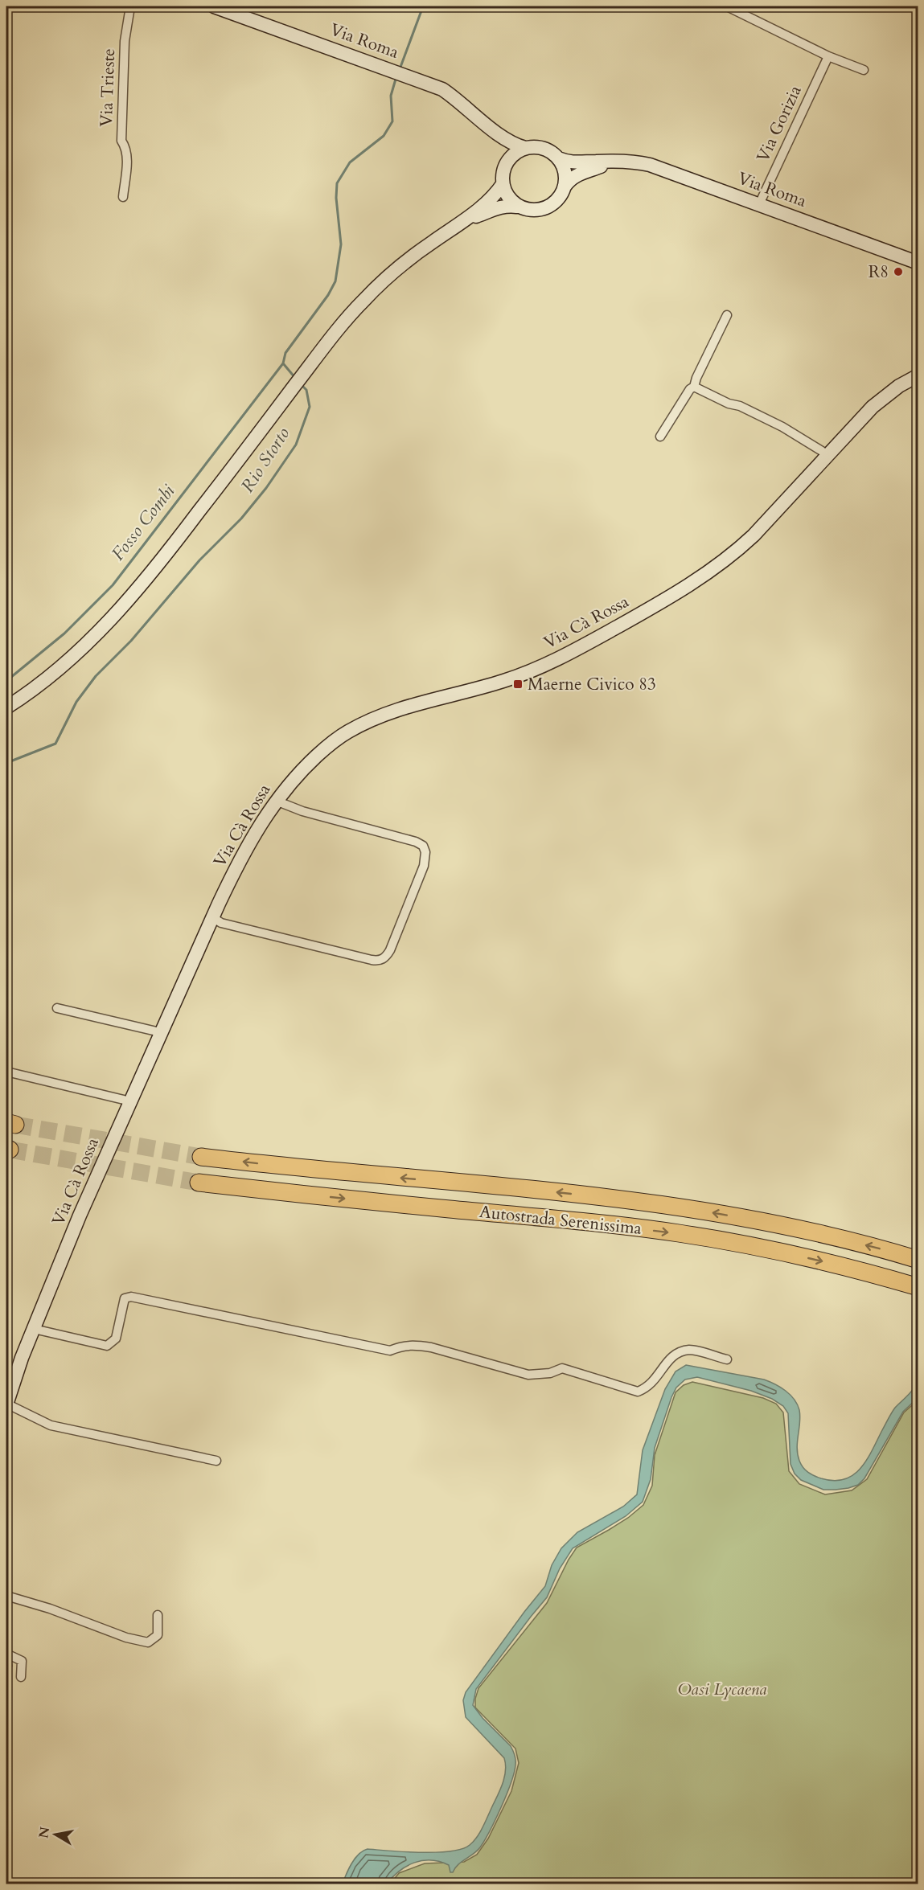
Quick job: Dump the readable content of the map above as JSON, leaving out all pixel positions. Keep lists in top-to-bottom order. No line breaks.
{"streets":{"highway":["Autostrada Serenissima"],"main road":["Via Roma","Via Cà Rossa"],"street":["Via Trieste","Via Gorizia"]},"crossings":[["Via Roma","Via Gorizia"]],"water":["Rio Storto","Fosso Combi"],"parks":["Oasi Lycaena"],"places":{"other":["R8"],"transit":["Maerne Civico 83"]},"north":"left"}
